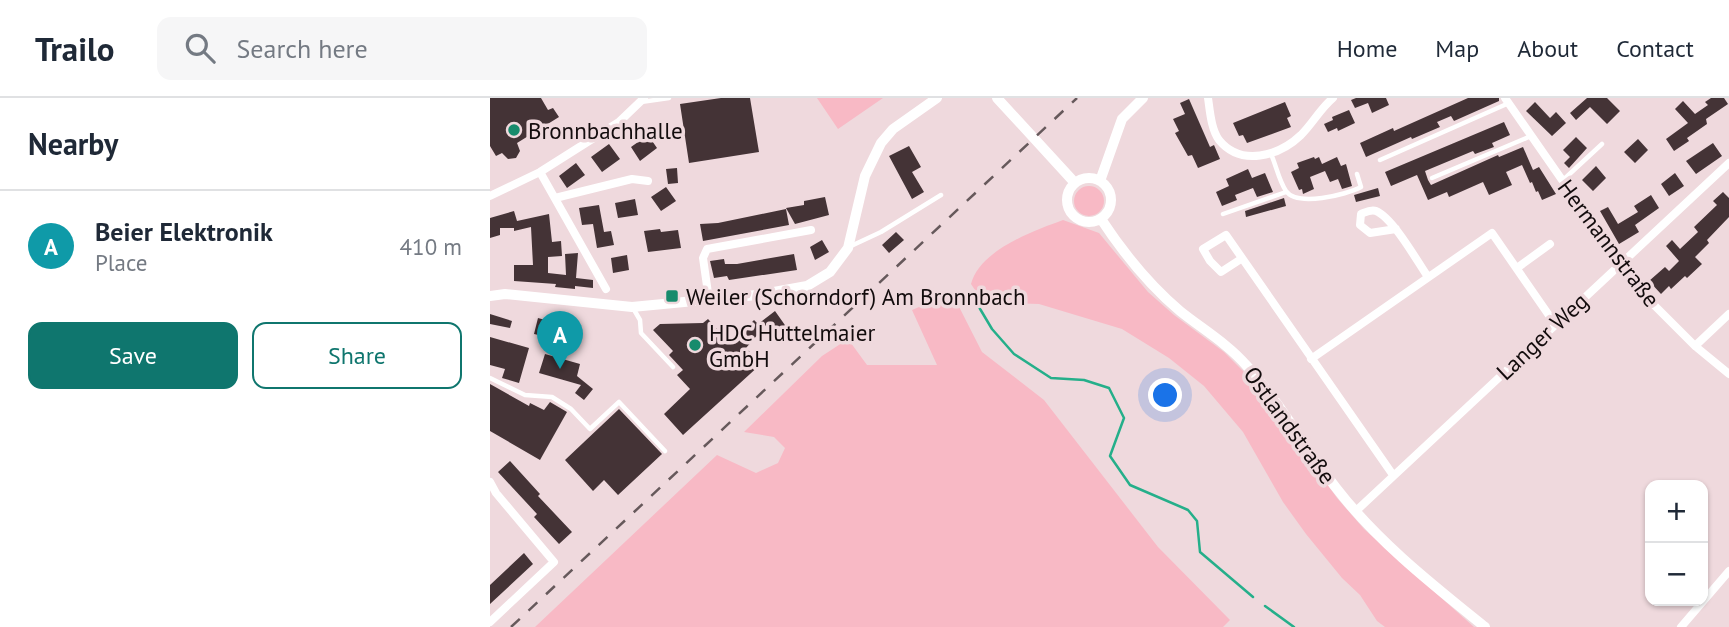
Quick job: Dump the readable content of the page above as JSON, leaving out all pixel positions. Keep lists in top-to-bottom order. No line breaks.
{"streets":{"street":["Hermannstraße","Langer Weg","Ostlandstraße"]},"crossings":[["Hermannstraße","Langer Weg"],["Langer Weg","Ostlandstraße"]],"places":{"other":["Bronnbachhalle","HDC Huttelmaier GmbH"],"transit":["Weiler (Schorndorf) Am Bronnbach"]},"page":{"header":"Trailo","search":"Search here","nav":["Home","Map","About","Contact"],"heading":"Nearby","list":[{"mark":"A","name":"Beier Elektronik","note":"Place","value":"410 m"}],"buttons":["Save","Share"],"pins":"A","map_buttons":["+","−"]}}
